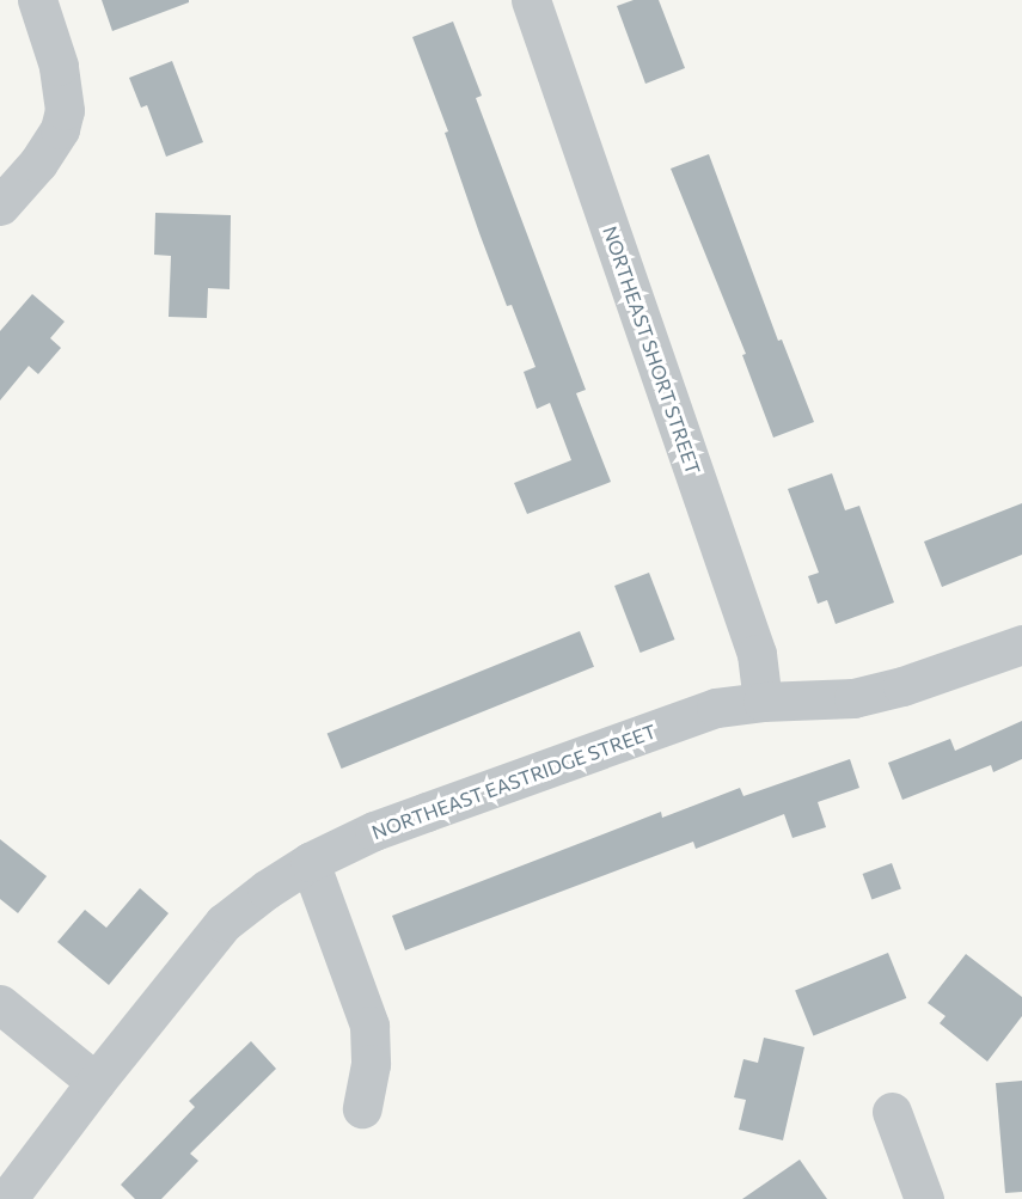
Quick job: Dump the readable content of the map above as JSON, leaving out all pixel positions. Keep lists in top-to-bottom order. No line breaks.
{"streets":{"street":["NORTHEAST SHORT STREET","NORTHEAST EASTRIDGE STREET"]},"crossings":[["NORTHEAST SHORT STREET","NORTHEAST EASTRIDGE STREET"]]}
